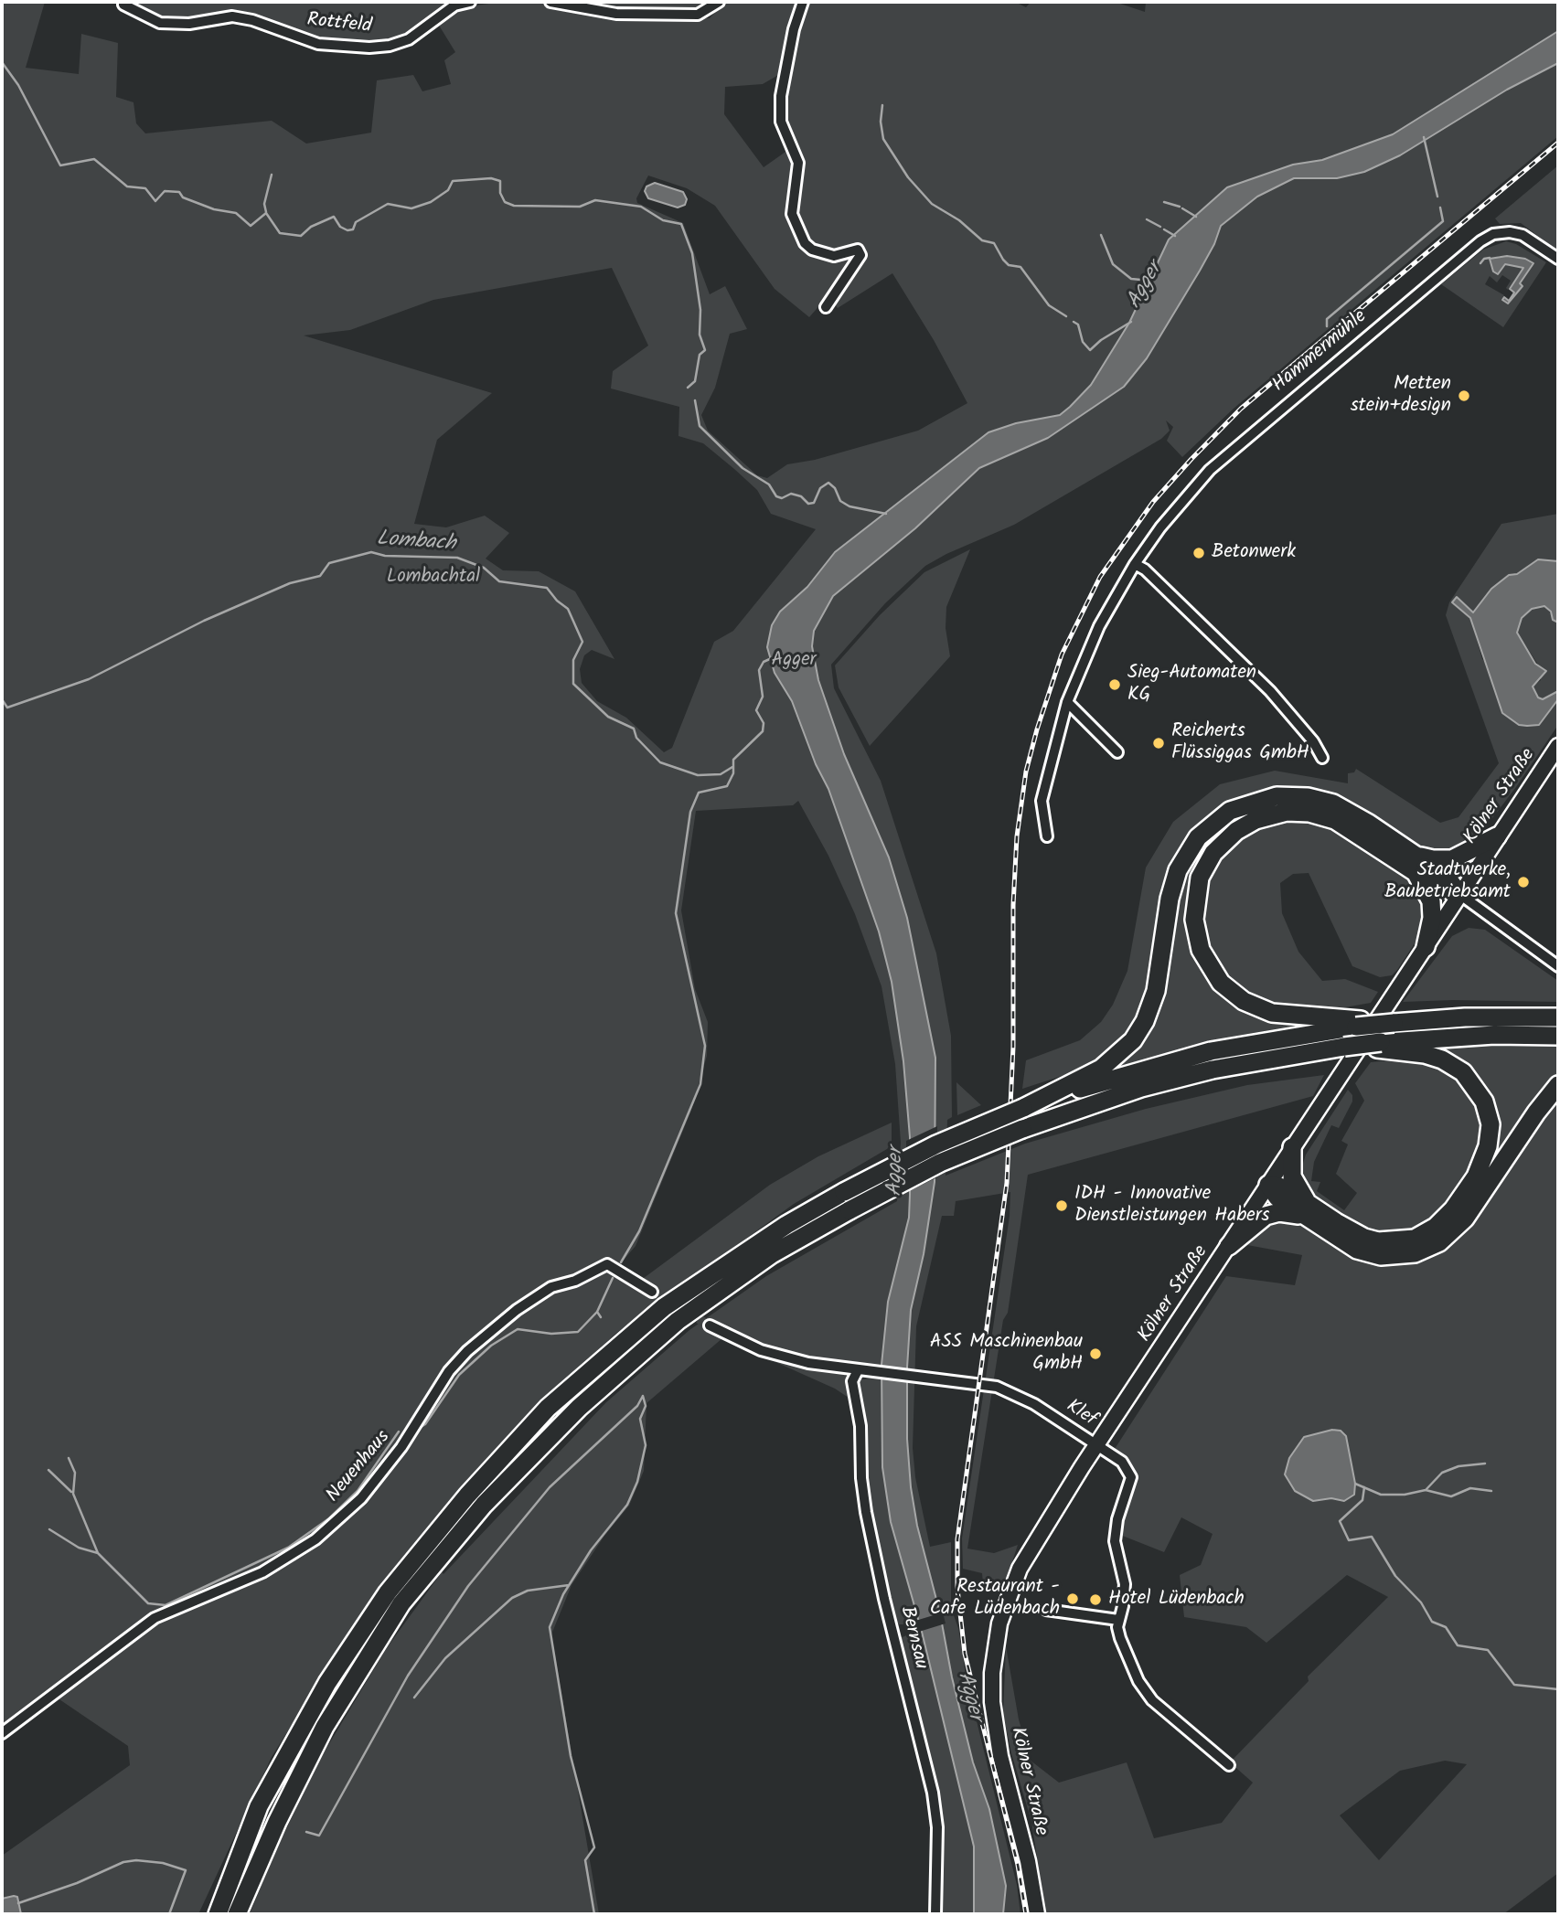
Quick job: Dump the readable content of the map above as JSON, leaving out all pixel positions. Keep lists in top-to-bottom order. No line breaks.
{"streets":{"main road":["Kölner Straße"],"street":["Rottfeld","Hammermühle","Klef","Neuenhaus","Bernsau"]},"crossings":[["Kölner Straße","Klef"],["Klef","Bernsau"]],"water":["Agger","Lombach"],"parks":["Lombachtal","Agger"],"places":["Metten stein+design","Betonwerk","Sieg-Automaten KG","Reicherts Flüssiggas GmbH","Stadtwerke, Baubetriebsamt","IDH - Innovative Dienstleistungen Habers","ASS Maschinenbau GmbH","Restaurant - Cafe Lüdenbach","Hotel Lüdenbach"]}
